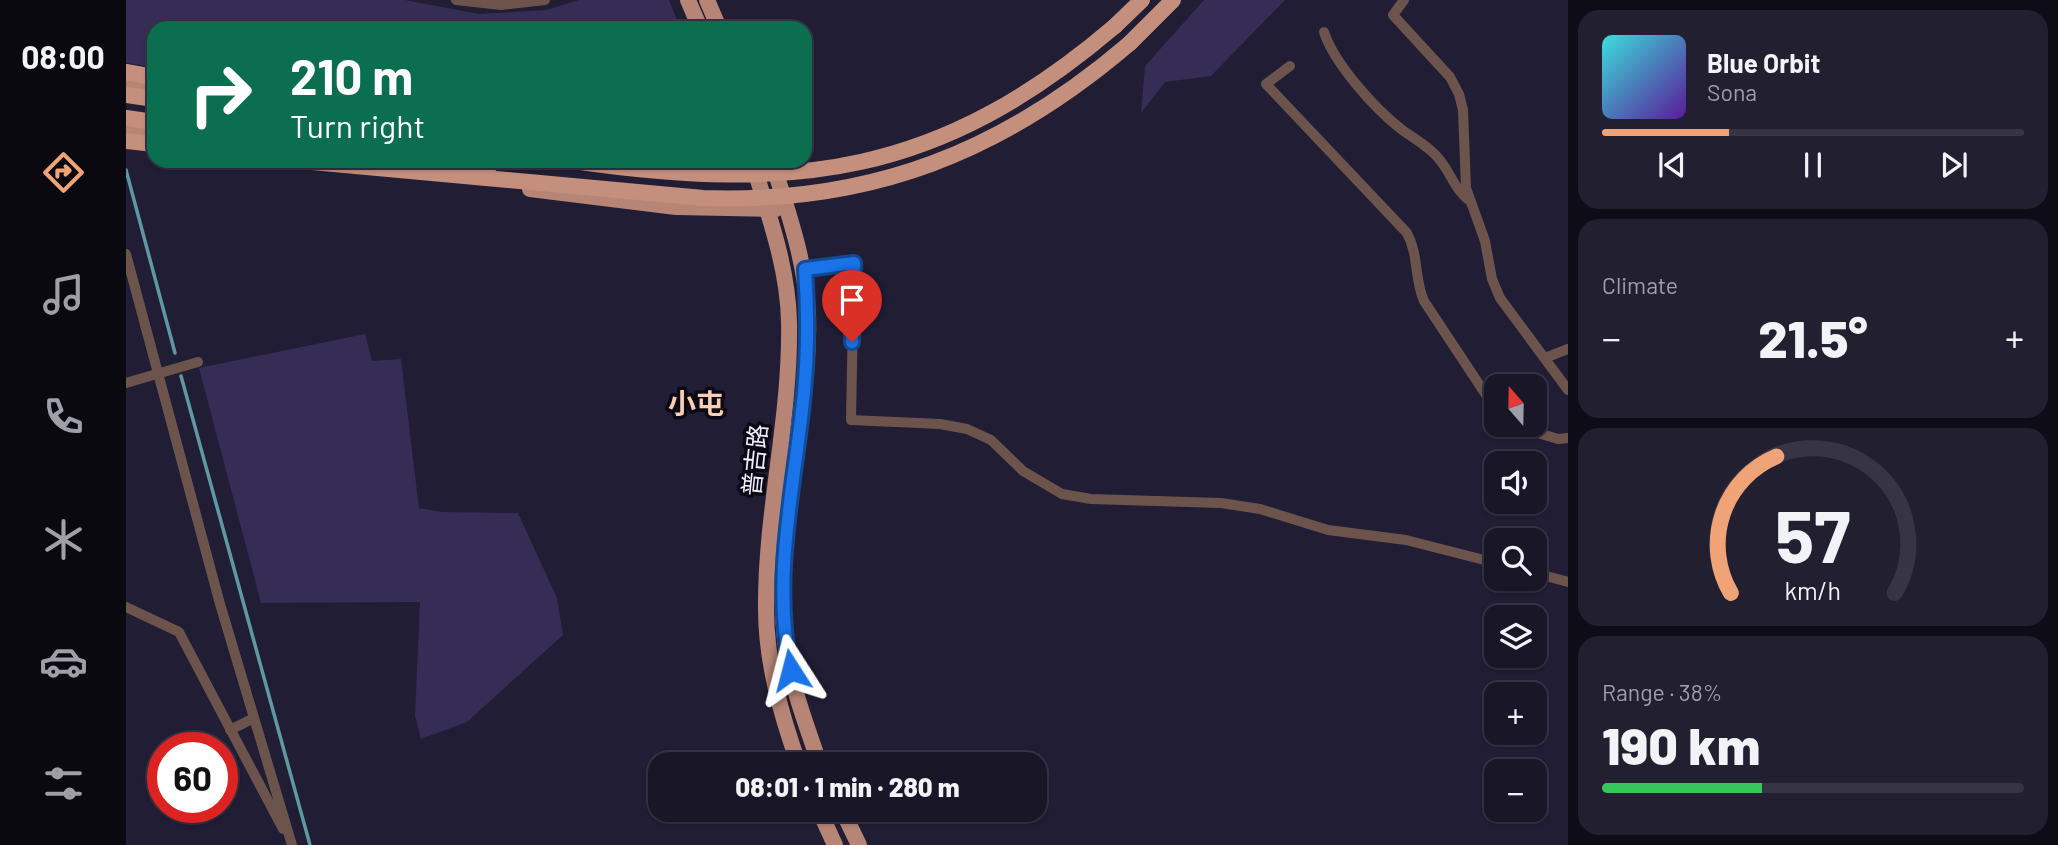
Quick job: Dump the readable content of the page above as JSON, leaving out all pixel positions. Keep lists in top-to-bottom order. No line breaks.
{"streets":{"main road":["普吉路"]},"districts":["小屯"],"north":"top","page":{"tabs":"08:00","turn":["210 m","Turn right"],"song":["Blue Orbit","Sona"],"tile":["Climate",["Range · 38%","190 km"]],"heat":["−","21.5°","+"],"map_buttons":["+","−"],"limit":"60","trip":"08:01 · 1 min · 280 m","gauge":["57","km/h"]}}
